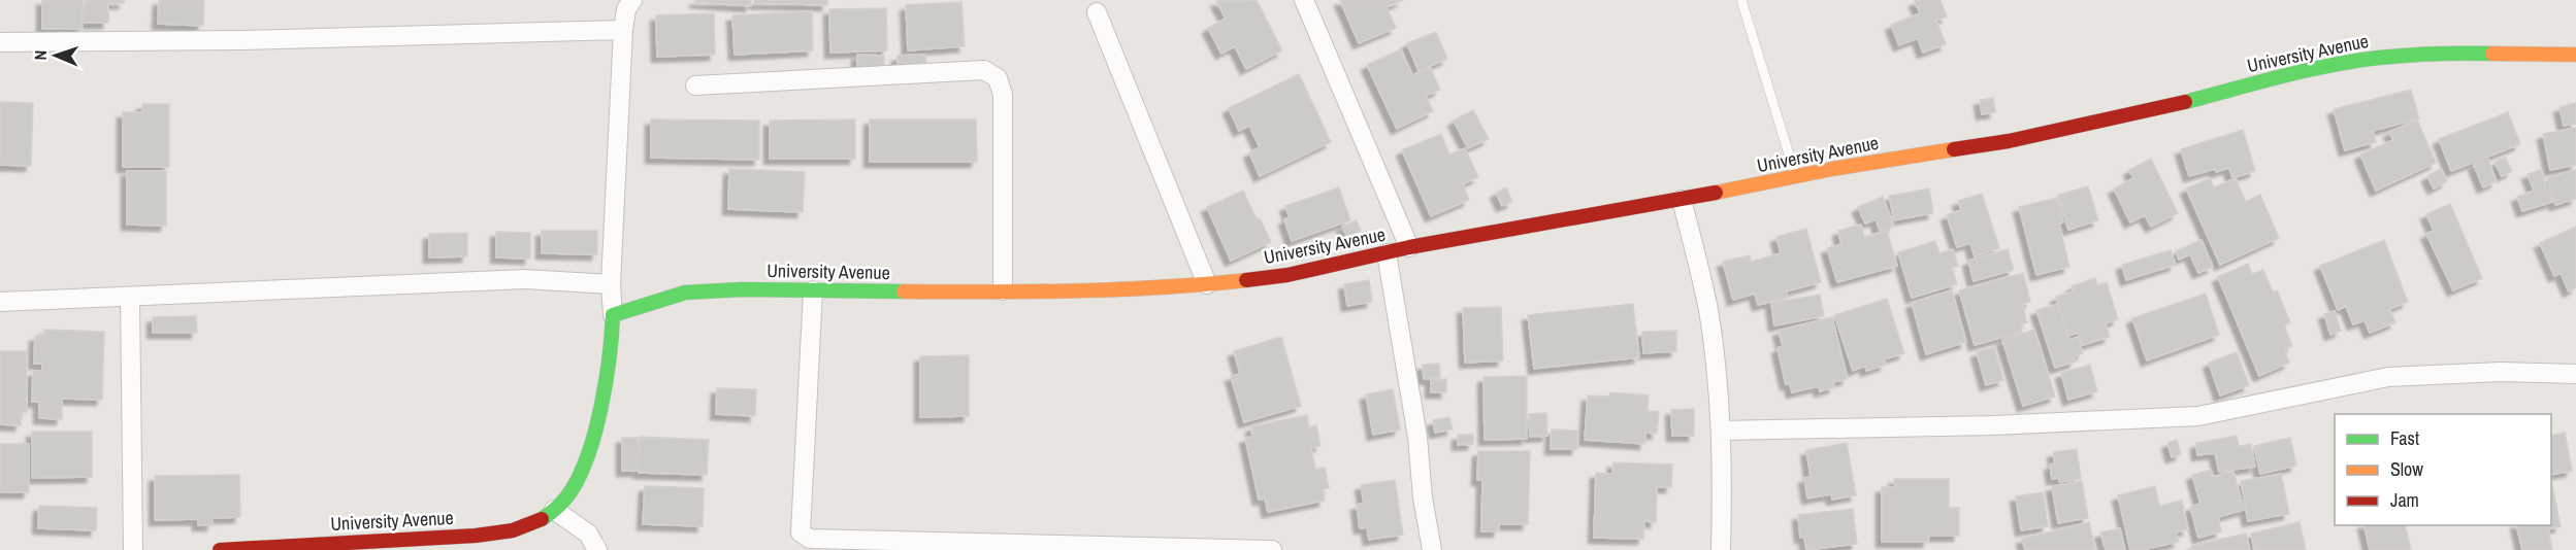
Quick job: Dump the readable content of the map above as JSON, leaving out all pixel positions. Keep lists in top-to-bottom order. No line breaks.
{"streets":{"street":["University Avenue"]},"legend":["Fast","Slow","Jam"],"north":"left"}
